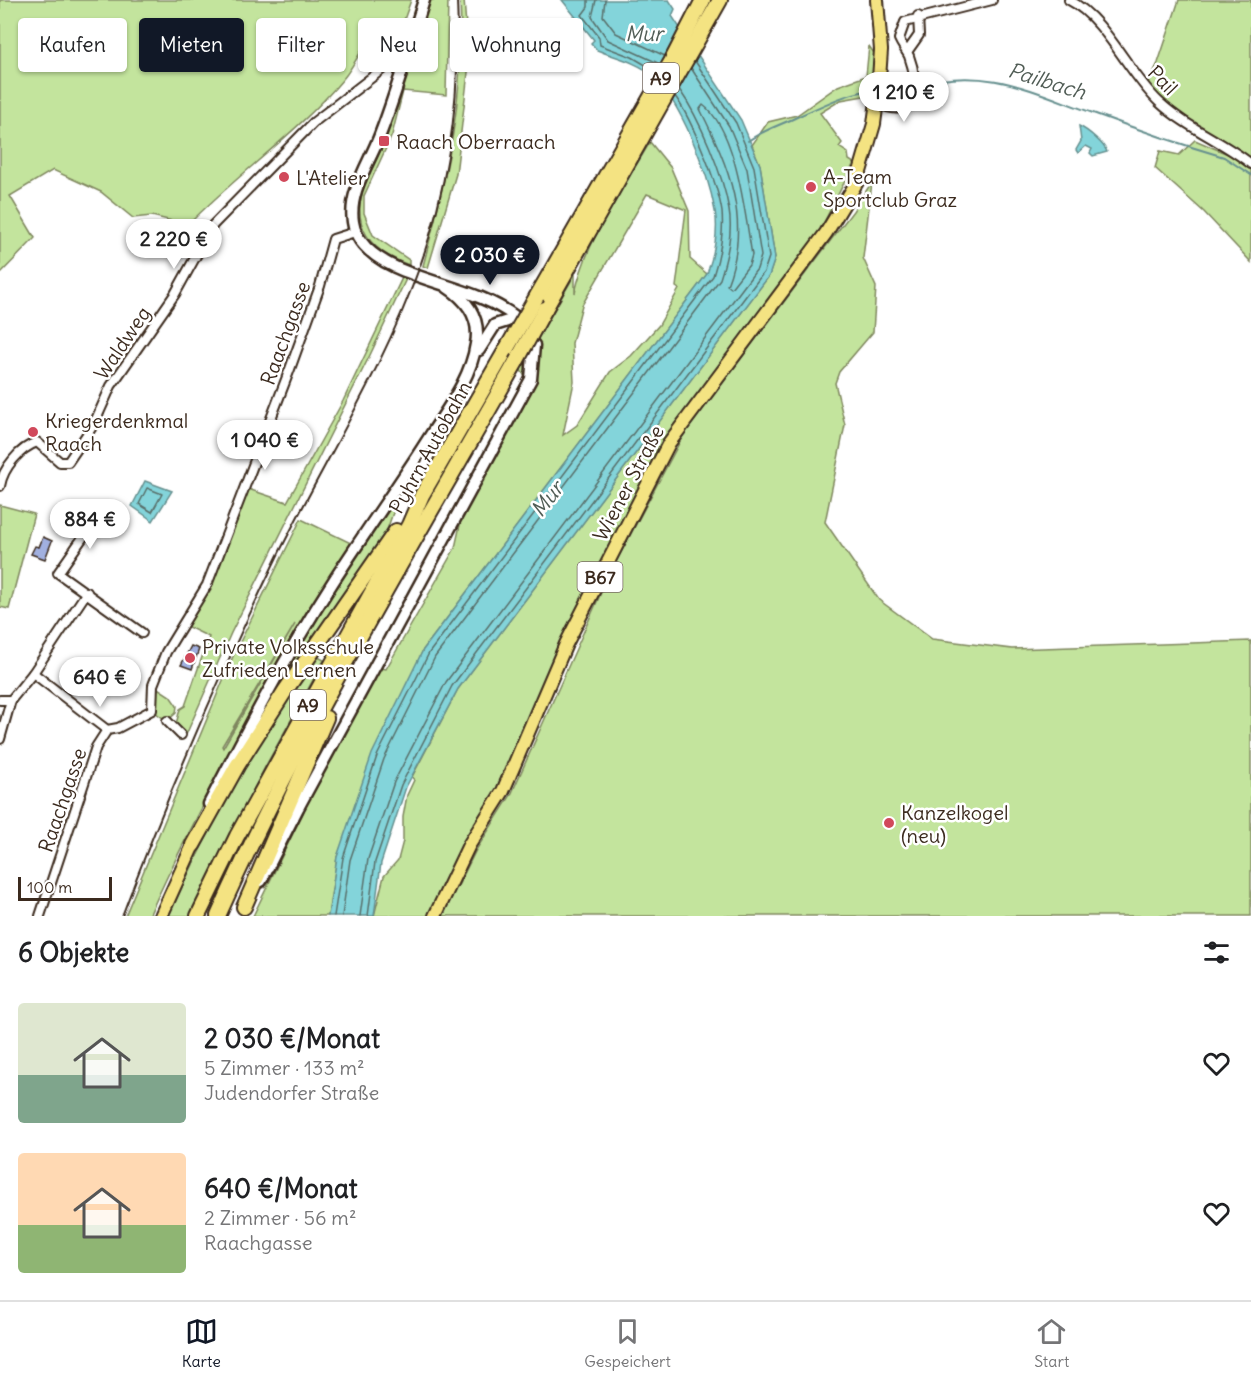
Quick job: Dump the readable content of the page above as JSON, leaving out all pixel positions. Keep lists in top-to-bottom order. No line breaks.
{"streets":{"highway":["A9","Pyhrn Autobahn"],"main road":["Wiener Straße","B67"],"street":["Pail","Raachgasse","Waldweg"]},"crossings":[["Wiener Straße","B67"]],"water":["Mur","Pailbach"],"places":{"transit":["Raach Oberraach"],"other":["L'Atelier","A-Team Sportclub Graz","Kriegerdenkmal Raach","Private Volksschule Zufrieden Lernen","Kanzelkogel (neu)"]},"scale_bar":"100 m","page":{"chip":["Kaufen","Mieten","Filter","Neu","Wohnung"],"price":["1 210 €","2 220 €","2 030 €","1 040 €","884 €","640 €"],"scale":"100 m","heading":"6 Objekte","list":[{"name":"2 030 €/Monat","note":"5 Zimmer · 133 m² · Judendorfer Straße"},{"name":"640 €/Monat","note":"2 Zimmer · 56 m² · Raachgasse"}],"tabs":["Karte","Gespeichert","Start"]}}
